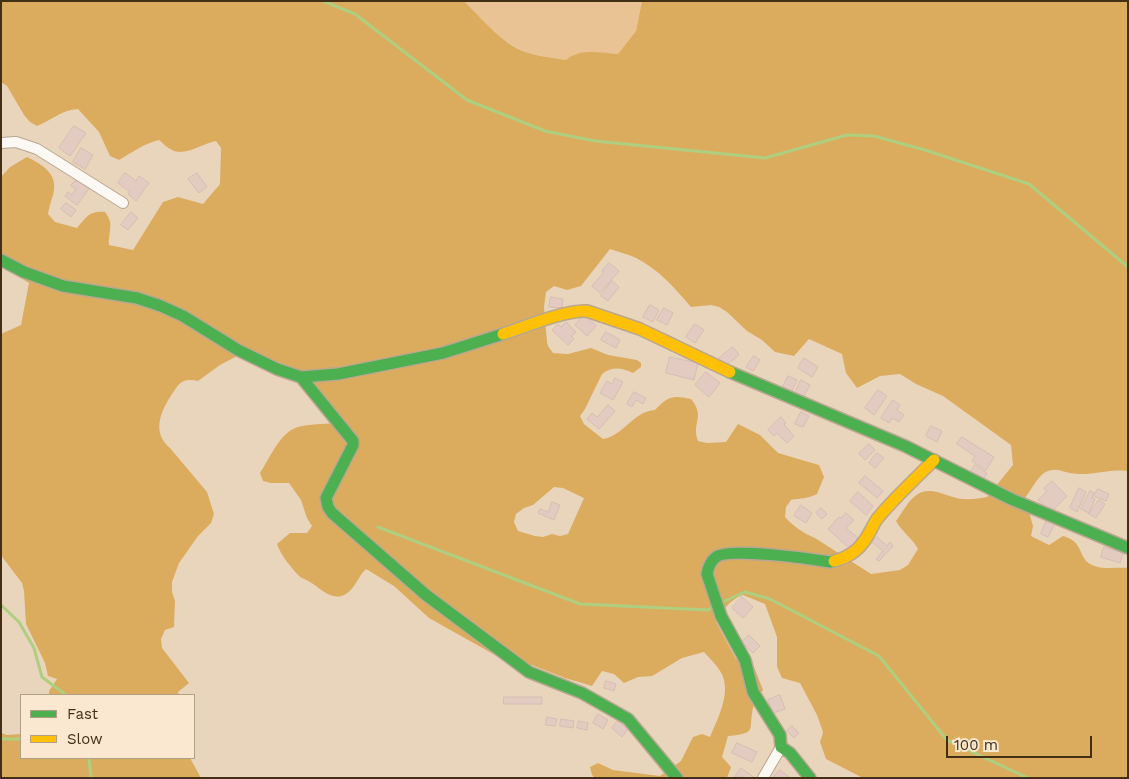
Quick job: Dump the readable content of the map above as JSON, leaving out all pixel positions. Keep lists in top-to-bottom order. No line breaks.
{"legend":["Fast","Slow"],"scale_bar":"100 m"}
